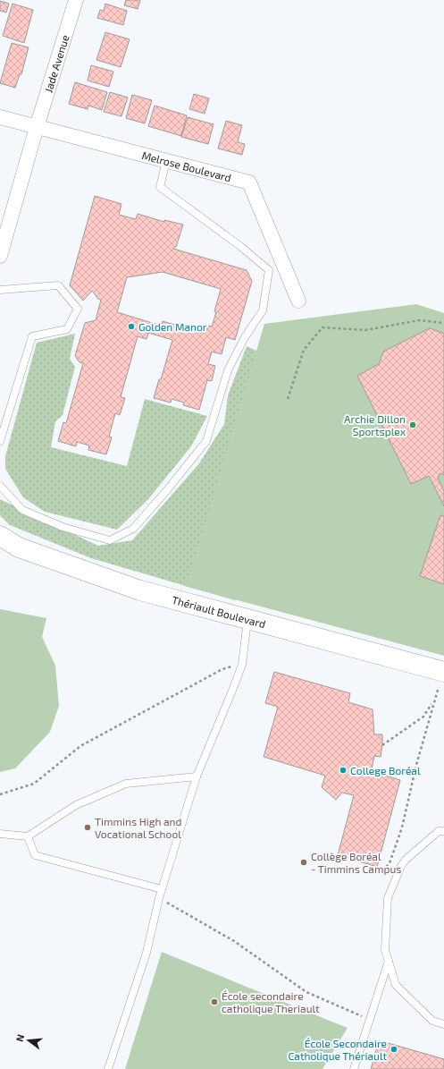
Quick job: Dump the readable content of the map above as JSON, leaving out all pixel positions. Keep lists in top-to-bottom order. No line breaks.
{"streets":{"main road":["Thériault Boulevard"],"street":["Jade Avenue","Melrose Boulevard"]},"crossings":[["Jade Avenue","Melrose Boulevard"]],"places":["Golden Manor","Archie Dillon Sportsplex","College Boréal","Timmins High and Vocational School","Collège Boréal - Timmins Campus","École secondaire catholique Theriault","École Secondaire Catholique Thériault"],"north":"left"}
